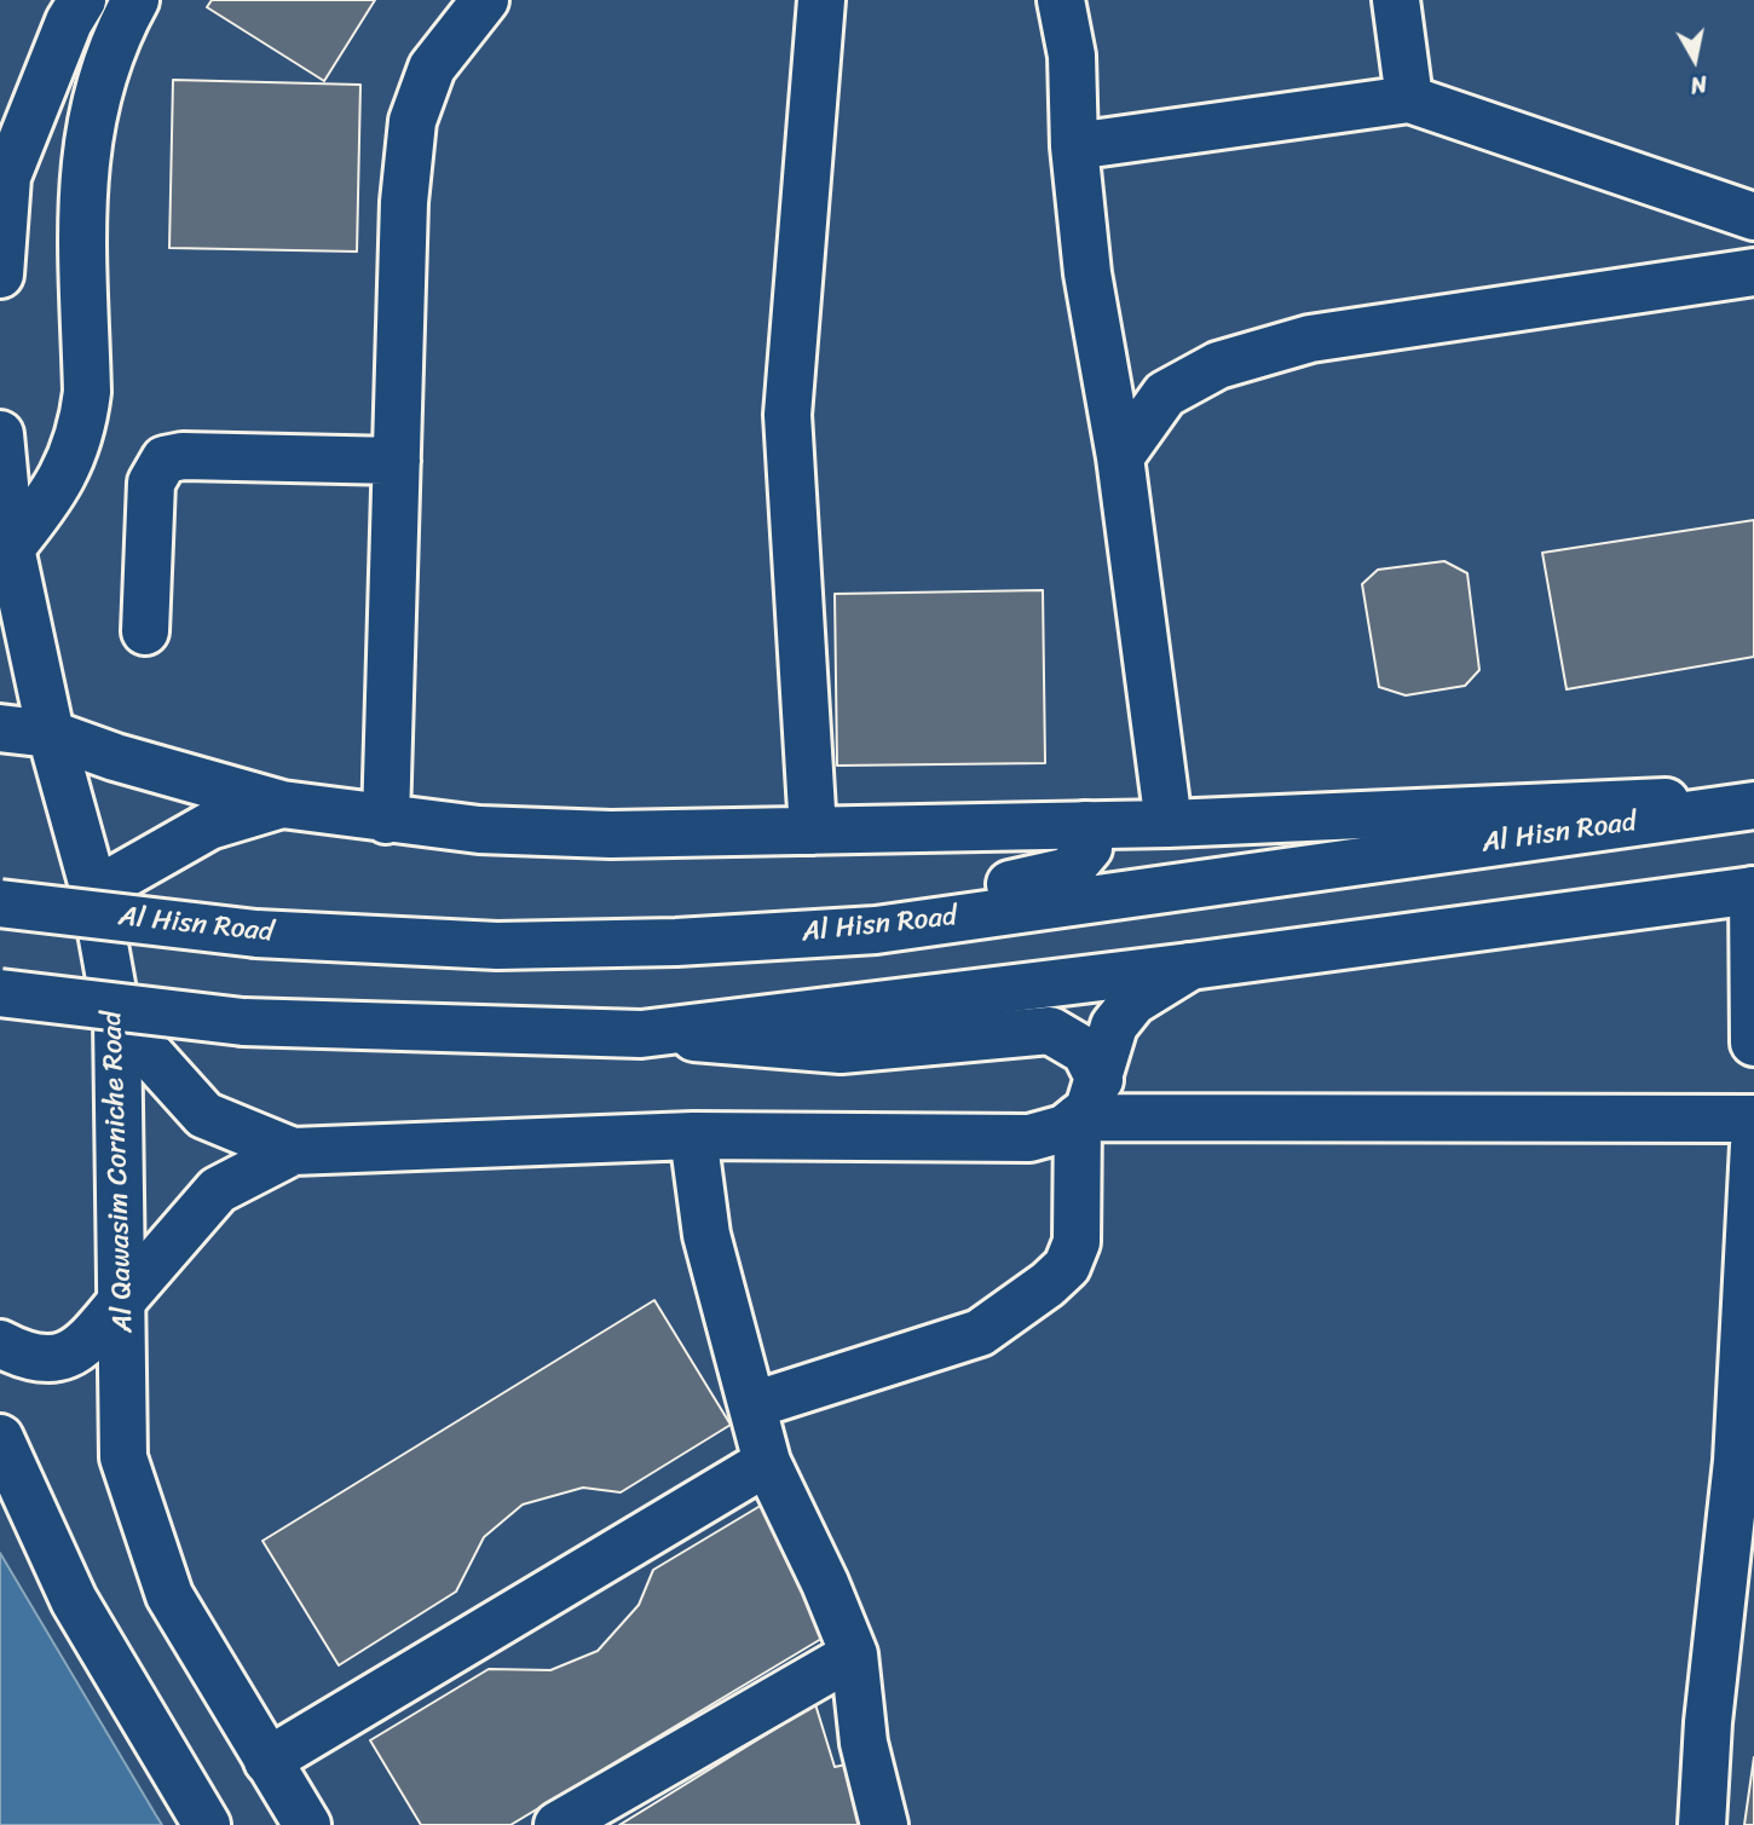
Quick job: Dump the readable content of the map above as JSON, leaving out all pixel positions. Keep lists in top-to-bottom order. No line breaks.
{"streets":{"street":["Al Hisn Road","Al Qawasim Corniche Road"]},"north":"bottom"}
